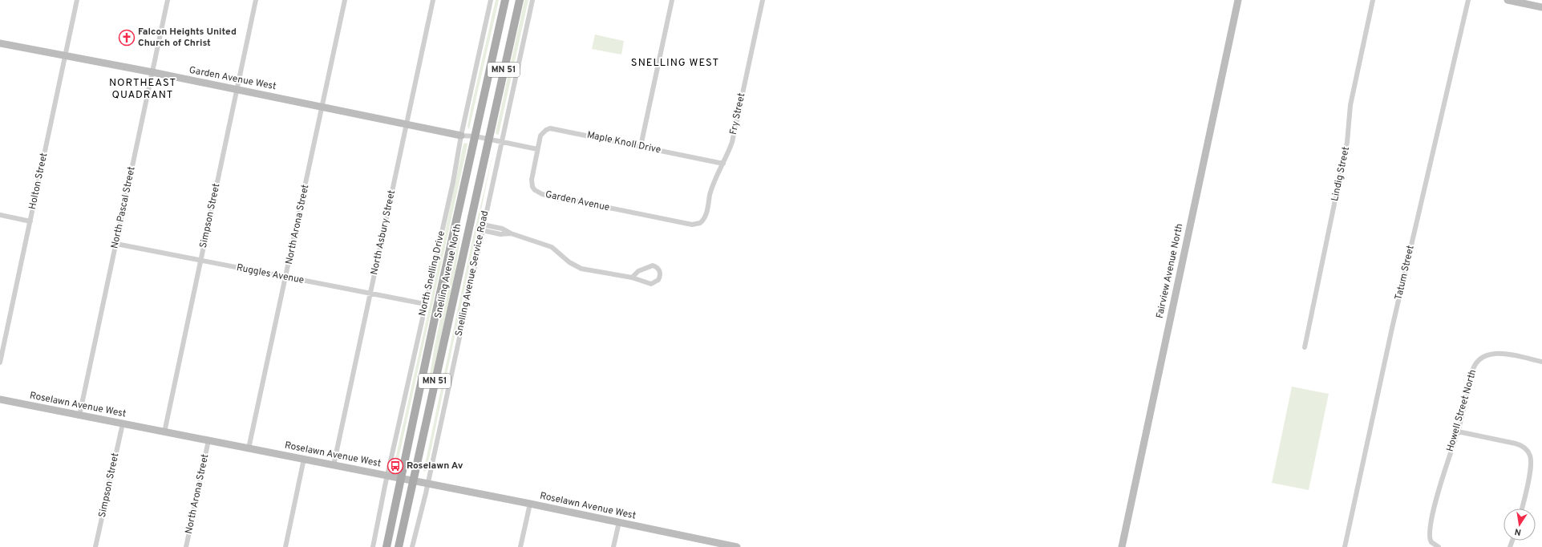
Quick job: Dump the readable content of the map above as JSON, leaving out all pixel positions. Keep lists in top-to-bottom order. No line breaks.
{"streets":{"main road":["MN 51","Snelling Avenue North"],"street":["Garden Avenue West","Fry Street","Maple Knoll Drive","Lindig Street","Holton Street","Garden Avenue","North Pascal Street","Simpson Street","North Arona Street","North Asbury Street","Fairview Avenue North","Tatum Street","North Snelling Drive","Snelling Avenue Service Road","Ruggles Avenue","Roselawn Avenue West","Howell Street North"]},"crossings":[["Garden Avenue West","Holton Street"],["Garden Avenue West","North Pascal Street"],["Garden Avenue West","Simpson Street"],["Garden Avenue West","North Arona Street"],["Garden Avenue West","North Asbury Street"],["Garden Avenue West","North Snelling Drive"],["Fry Street","Maple Knoll Drive"],["Fry Street","Garden Avenue"],["Maple Knoll Drive","Garden Avenue"],["North Pascal Street","Ruggles Avenue"],["North Pascal Street","Roselawn Avenue West"],["Simpson Street","Ruggles Avenue"],["Simpson Street","Roselawn Avenue West"],["North Arona Street","Ruggles Avenue"],["North Arona Street","Roselawn Avenue West"],["North Asbury Street","Ruggles Avenue"],["North Asbury Street","Roselawn Avenue West"],["Snelling Avenue North","Roselawn Avenue West"],["North Snelling Drive","Ruggles Avenue"],["North Snelling Drive","Roselawn Avenue West"],["Snelling Avenue Service Road","Roselawn Avenue West"]],"districts":["SNELLING WEST","NORTHEAST QUADRANT"],"places":{"church":["Falcon Heights United Church of Christ"],"bus stop":["Roselawn Av"]},"north":"bottom"}
